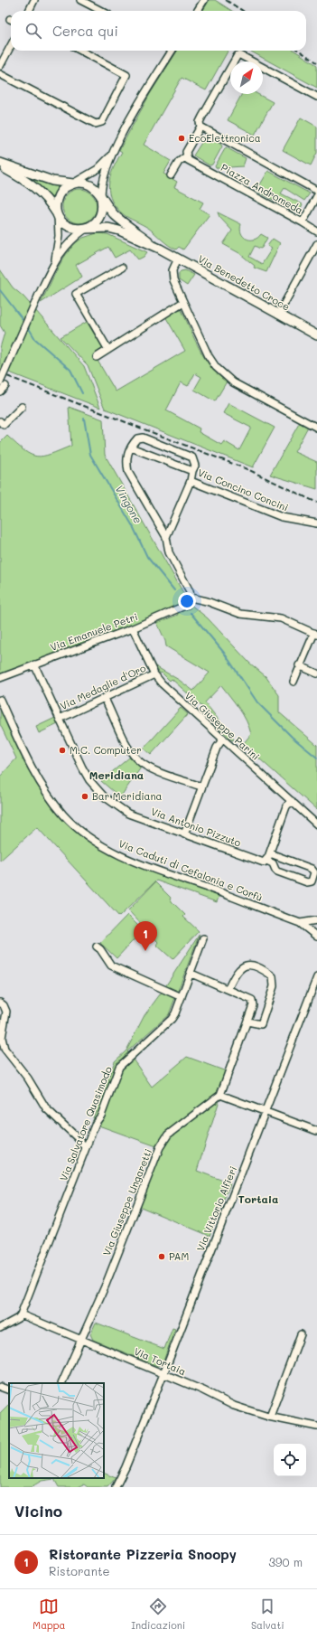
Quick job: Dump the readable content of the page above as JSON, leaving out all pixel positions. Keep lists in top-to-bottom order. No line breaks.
{"streets":{"main road":["Via Benedetto Croce"],"street":["Piazza Andromeda","Via Concino Concini","Via Emanuele Petri","Via Medaglie d'Oro","Via Giuseppe Parini","Via Antonio Pizzuto","Via Caduti di Cefalonia e Corfù","Via Salvatore Quasimodo","Via Giuseppe Ungaretti","Via Vittorio Alfieri","Via Tortaia"]},"crossings":[["Via Emanuele Petri","Via Giuseppe Parini"],["Via Emanuele Petri","Via Antonio Pizzuto"],["Via Medaglie d'Oro","Via Giuseppe Parini"],["Via Medaglie d'Oro","Via Antonio Pizzuto"],["Via Salvatore Quasimodo","Via Tortaia"],["Via Giuseppe Ungaretti","Via Tortaia"],["Via Vittorio Alfieri","Via Tortaia"]],"districts":["Meridiana","Tortaia"],"water":["Vingone"],"places":["EcoElettronica","M.C. Computer","Bar Meridiana","PAM"],"north":"top right","page":{"search":"Cerca qui","pins":"1","heading":"Vicino","list":[{"mark":"1","name":"Ristorante Pizzeria Snoopy","note":"Ristorante","value":"390 m"}],"nav":["Mappa","Indicazioni","Salvati"]}}
